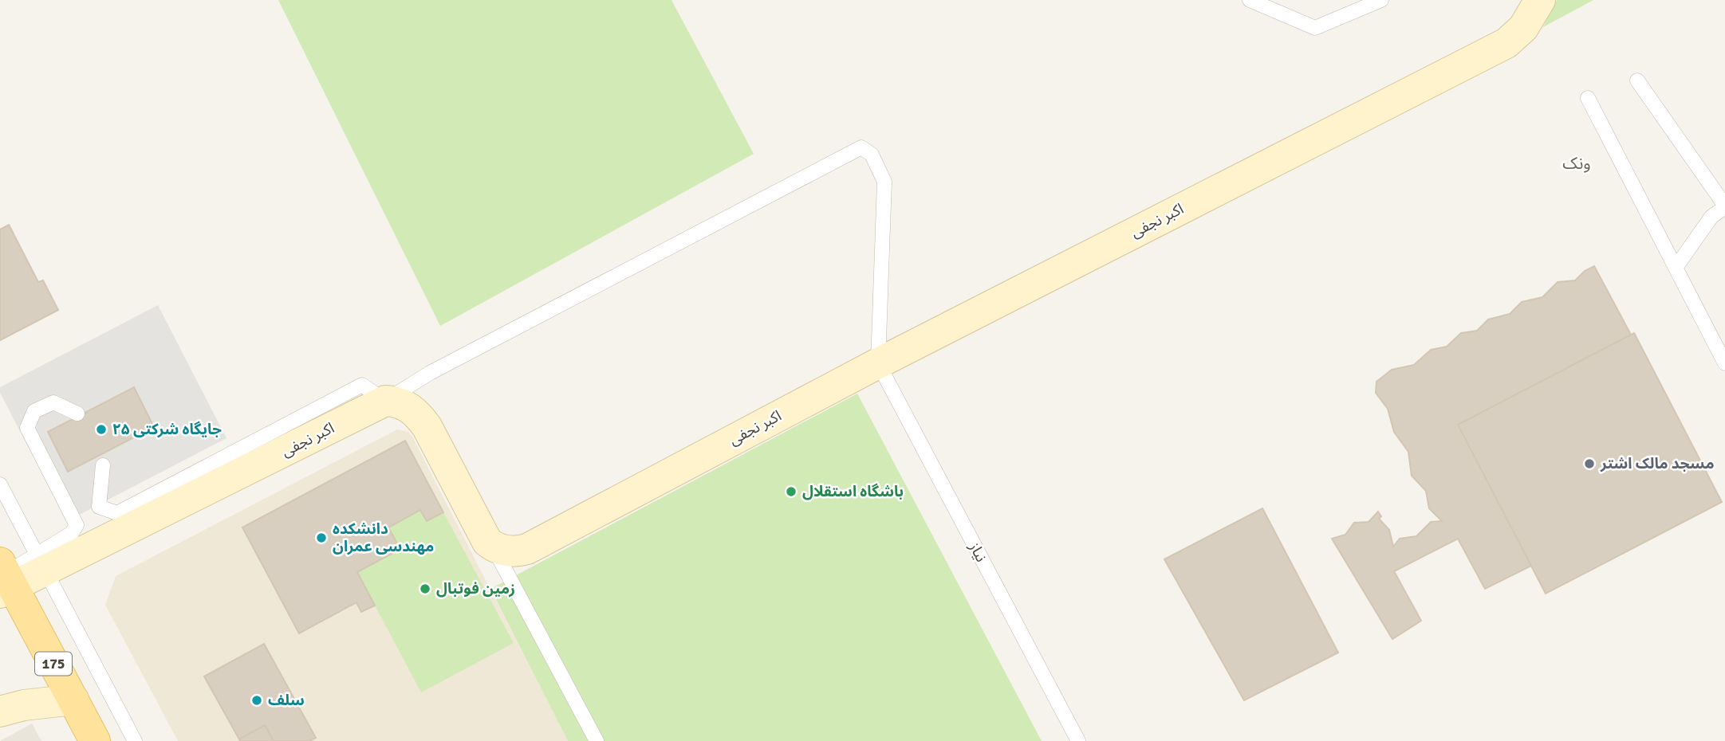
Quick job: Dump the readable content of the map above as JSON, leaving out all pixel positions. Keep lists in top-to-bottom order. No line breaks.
{"streets":{"main road":["اکبر نجفی","175"],"lane":["نیاز"]},"crossings":[["اکبر نجفی","نیاز"],["اکبر نجفی","175"]],"districts":["ونک"],"places":["جایگاه شرکتی ۲۵","مسجد مالک اشتر","باشگاه استقلال","دانشکده مهندسی عمران","زمین فوتبال","سلف"]}
